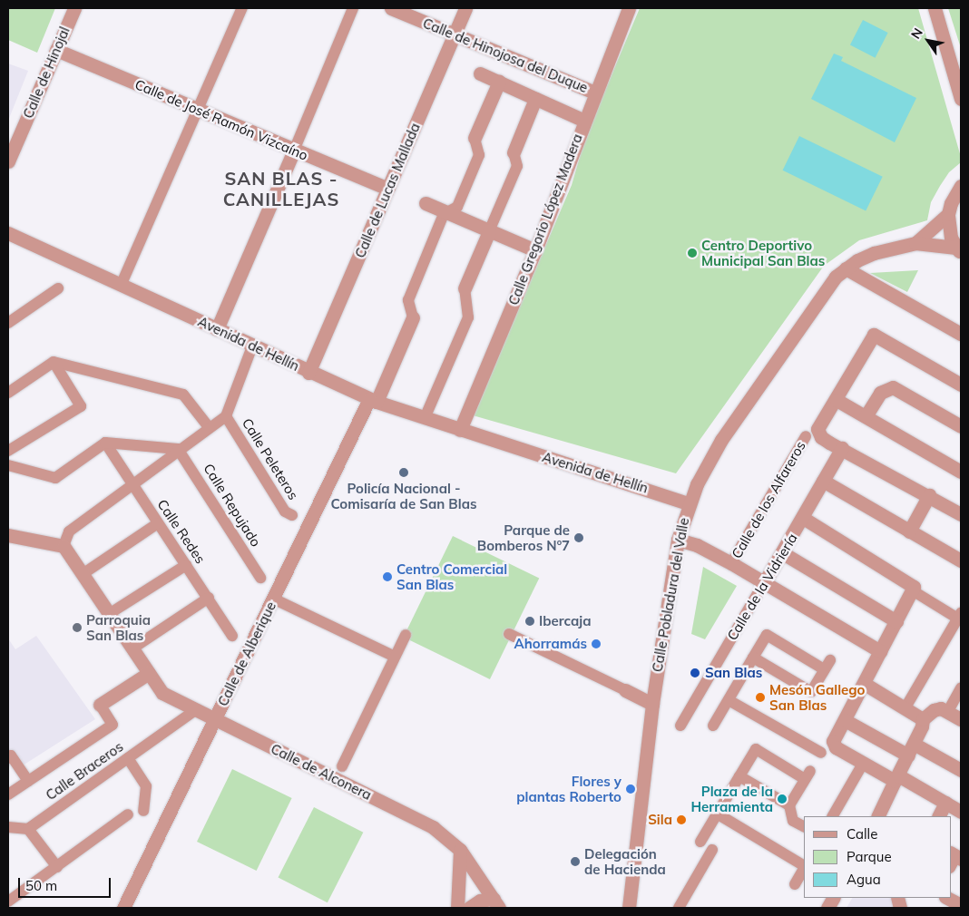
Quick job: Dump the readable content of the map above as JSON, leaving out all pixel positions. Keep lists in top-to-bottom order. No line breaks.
{"streets":{"street":["Calle de Hinojosa del Duque","Calle de Hinojal","Calle de José Ramón Vizcaíno","Calle de Lucas Mallada","Calle Gregorio López Madera","Avenida de Hellín","Calle Peleteros","Calle de los Alfareros","Calle Repujado","Calle Redes","Calle de la Vidriería","Calle Pobladura del Valle","Calle de Alberique","Calle Braceros","Calle de Alconera"]},"crossings":[["Calle de Hinojosa del Duque","Calle de Lucas Mallada"],["Calle de Hinojosa del Duque","Calle Gregorio López Madera"],["Calle de Hinojal","Calle de José Ramón Vizcaíno"],["Calle de José Ramón Vizcaíno","Calle de Lucas Mallada"],["Calle de Lucas Mallada","Avenida de Hellín"],["Calle Gregorio López Madera","Avenida de Hellín"],["Avenida de Hellín","Calle Pobladura del Valle"],["Avenida de Hellín","Calle de Alberique"],["Calle de Alberique","Calle de Alconera"],["Calle Braceros","Calle de Alconera"]],"districts":["SAN BLAS - CANILLEJAS"],"places":["Centro Deportivo Municipal San Blas","Policía Nacional - Comisaría de San Blas","Parque de Bomberos Nº7","Centro Comercial San Blas","Ibercaja","Parroquia San Blas","Ahorramás","San Blas","Mesón Gallego San Blas","Flores y plantas Roberto","Plaza de la Herramienta","Sila","Delegación de Hacienda"],"legend":["Calle","Parque","Agua"],"scale_bar":"50 m","north":"top left"}
